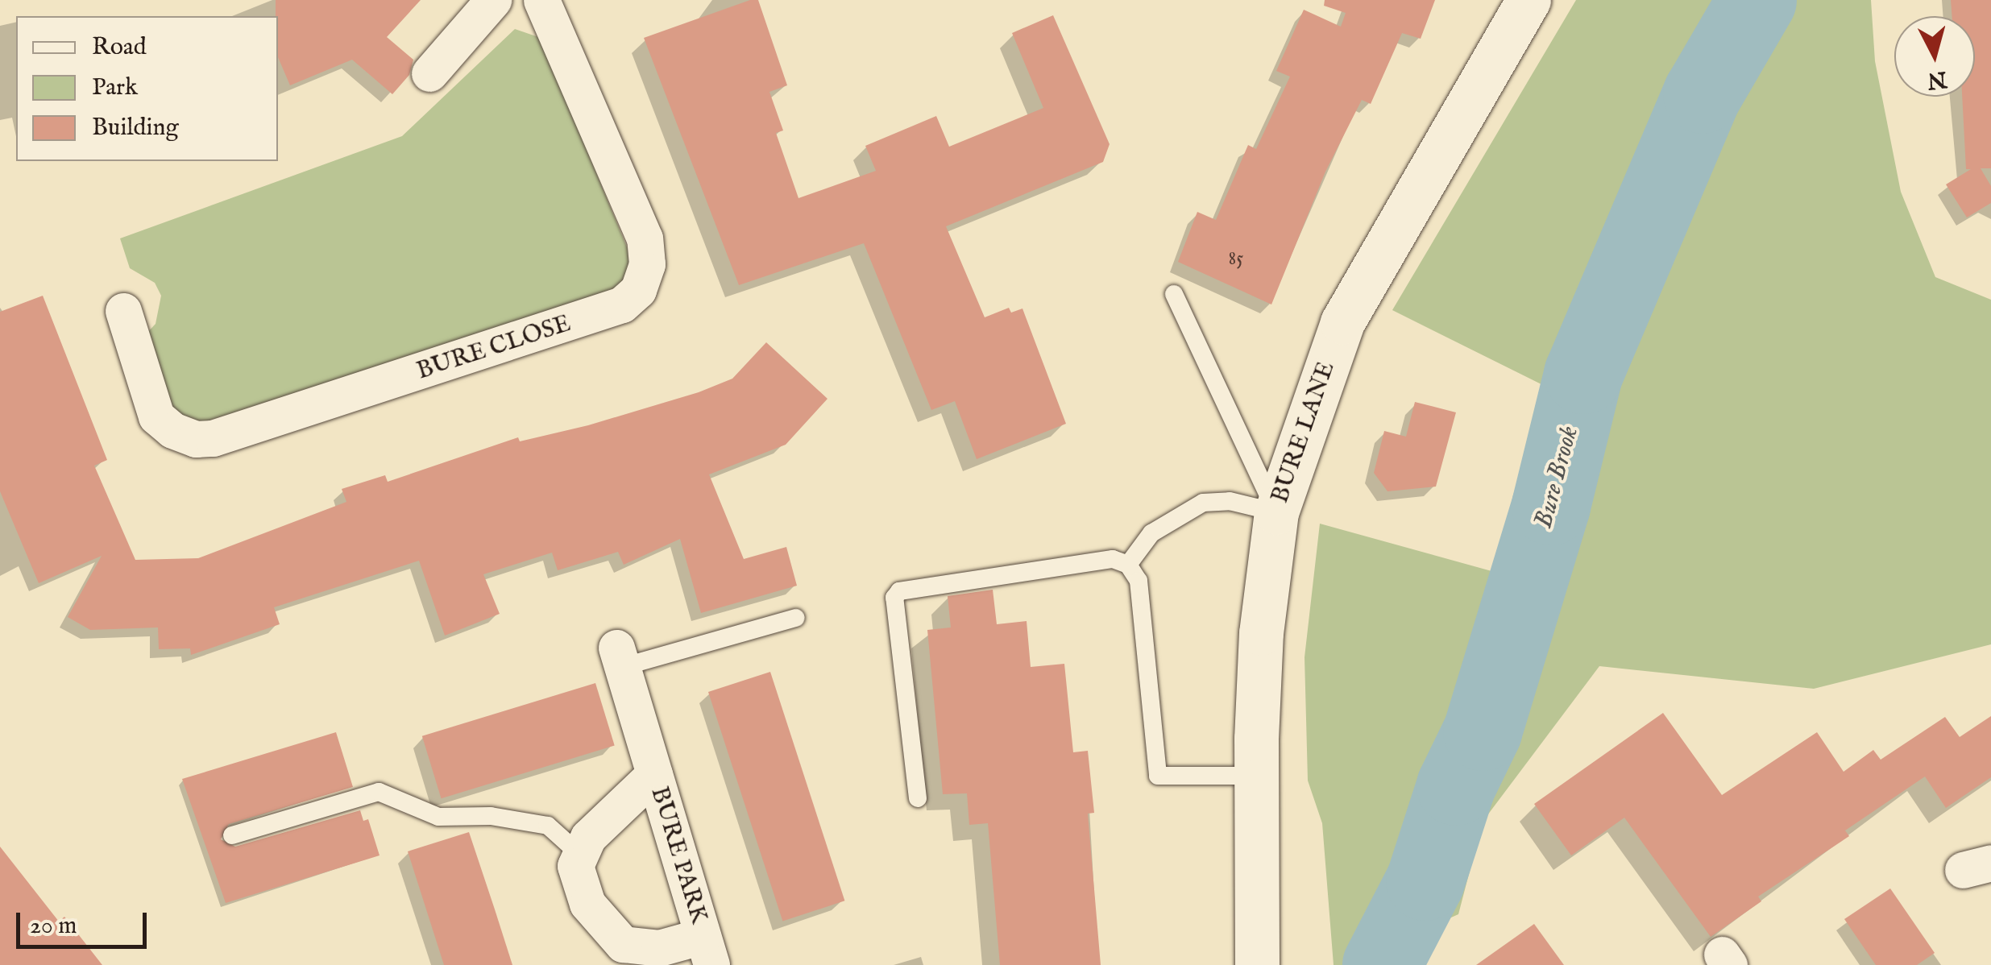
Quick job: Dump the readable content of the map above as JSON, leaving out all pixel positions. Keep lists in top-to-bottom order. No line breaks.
{"streets":{"street":["BURE CLOSE","BURE LANE","BURE PARK"]},"water":["Bure Brook"],"house_numbers":["85"],"legend":["Road","Park","Building"],"scale_bar":"20 m","north":"bottom"}
